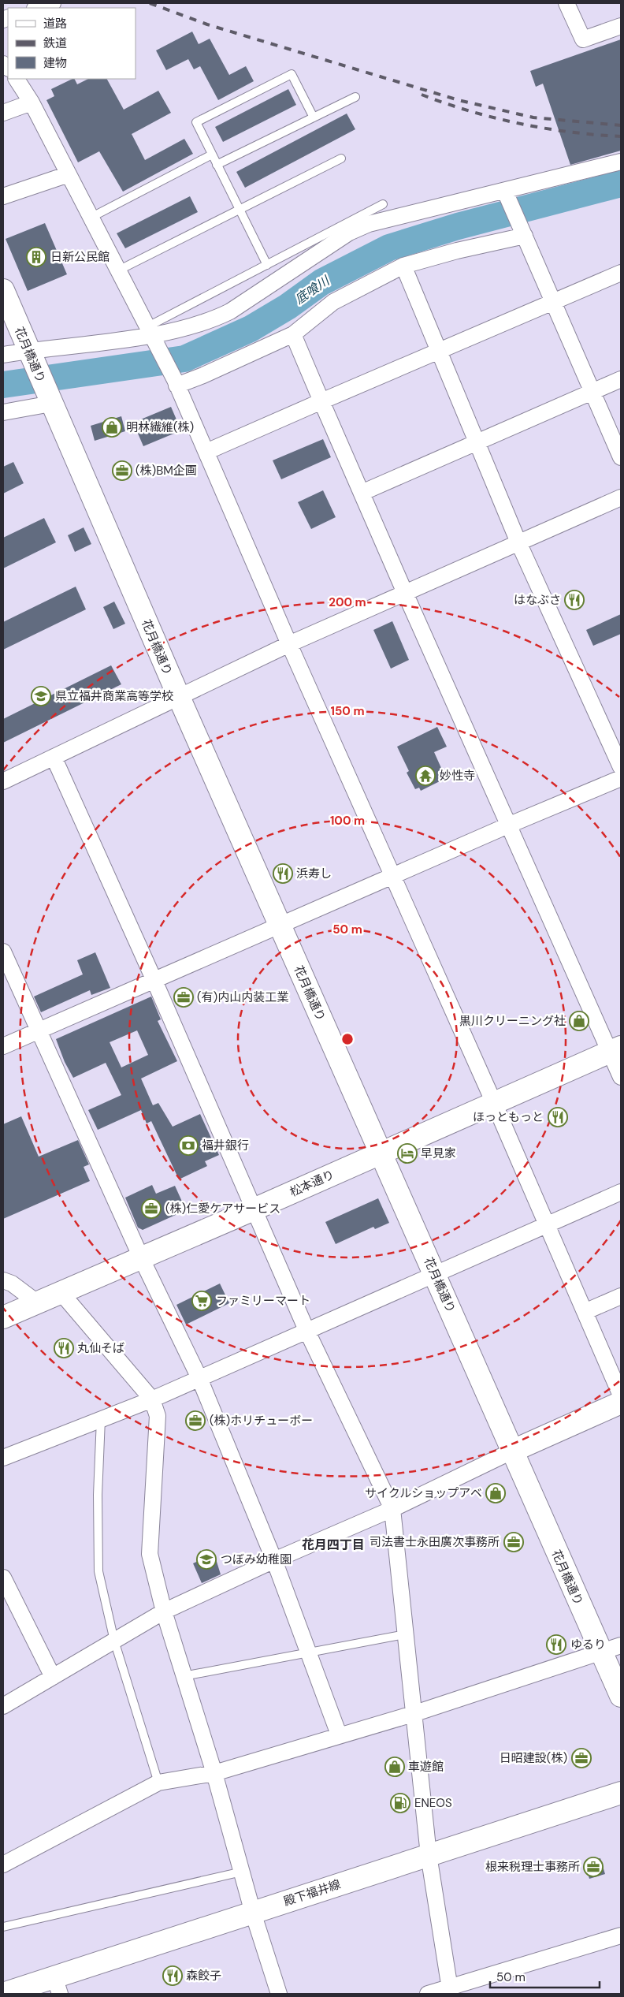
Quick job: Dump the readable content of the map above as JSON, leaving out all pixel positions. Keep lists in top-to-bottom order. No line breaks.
{"streets":{"street":["花月橋通り","松本通り","殿下福井線"]},"crossings":[["花月橋通り","松本通り"]],"districts":["花月四丁目"],"water":["底喰川"],"places":{"building":["日新公民館"],"shop":["明林繊維(株)","黒川クリーニング社","サイクルショップアベ","車遊館"],"office":["(株)BM企画","(有)内山内装工業","(株)仁愛ケアサービス","(株)ホリチューボー","司法書士永田廣次事務所","日昭建設(株)","根来税理士事務所"],"restaurant":["はなぶさ","浜寿し","ほっともっと","丸仙そば","ゆるり","森餃子"],"school or university":["県立福井商業高等学校","つぼみ幼稚園"],"temple":["妙性寺"],"bank":["福井銀行"],"hotel":["早見家"],"supermarket":["ファミリーマート"],"fuel station":["ENEOS"]},"legend":["道路","鉄道","建物"],"scale_bar":"50 m","rings":["200 m","150 m","100 m","50 m"]}
